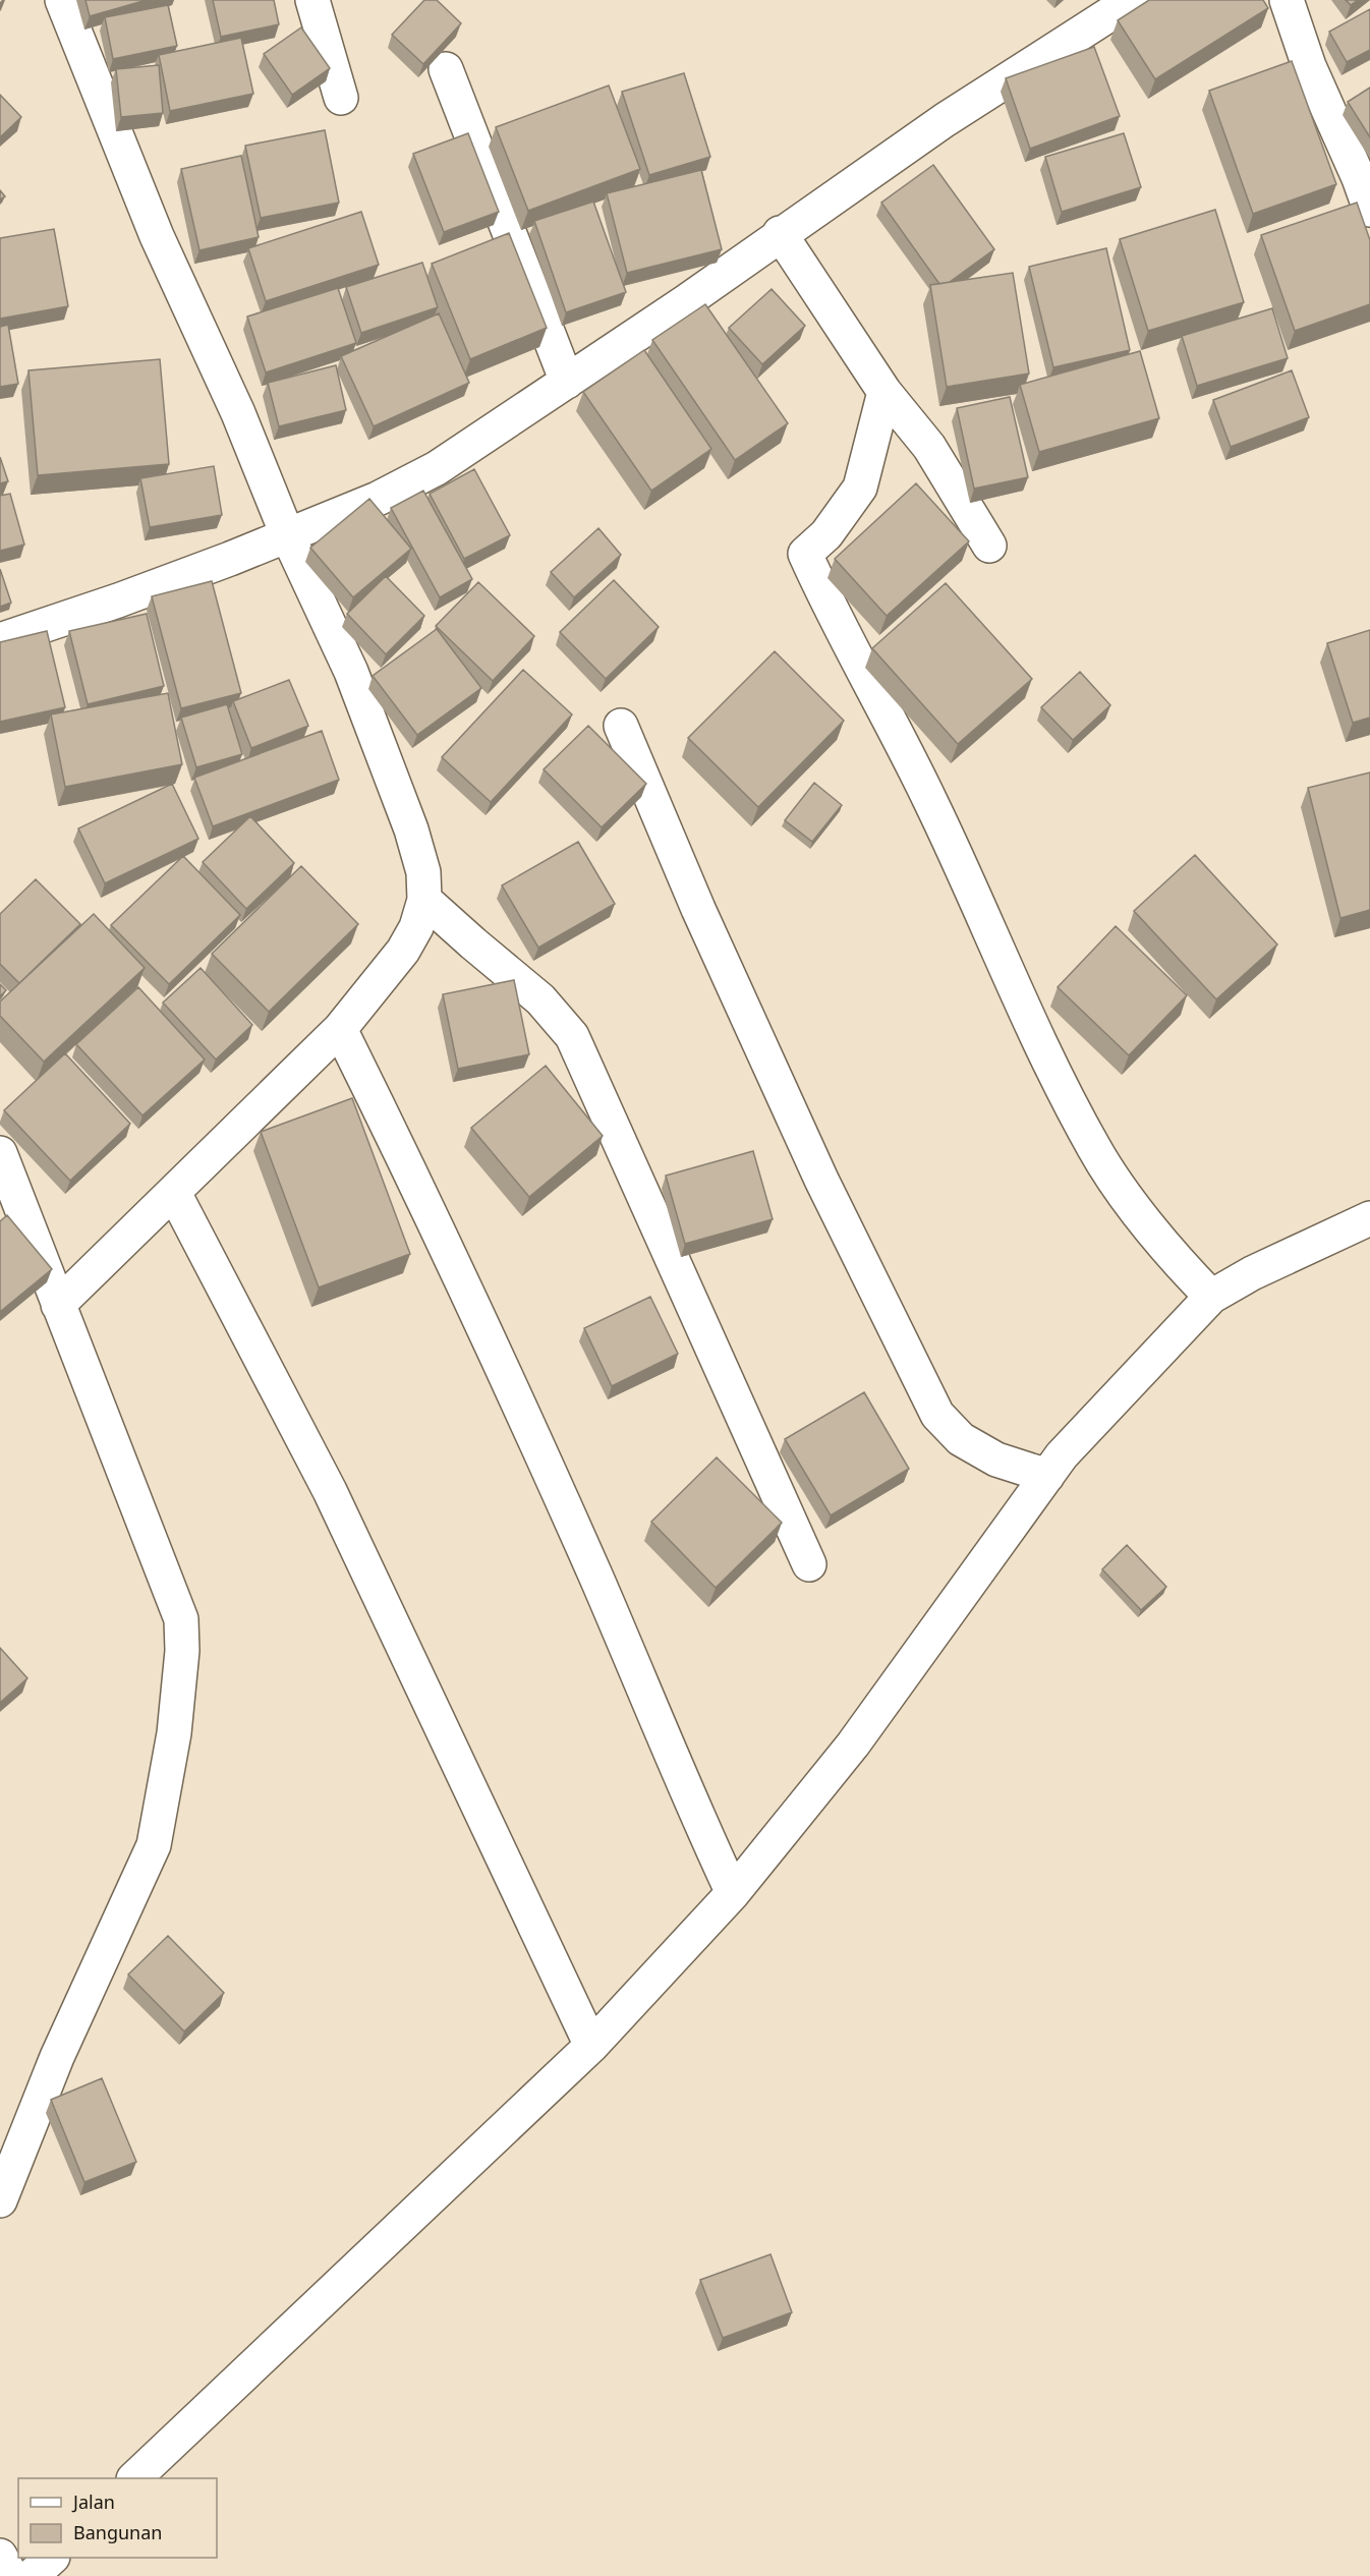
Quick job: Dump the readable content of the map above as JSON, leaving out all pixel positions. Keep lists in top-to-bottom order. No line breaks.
{"legend":["Jalan","Bangunan"]}
